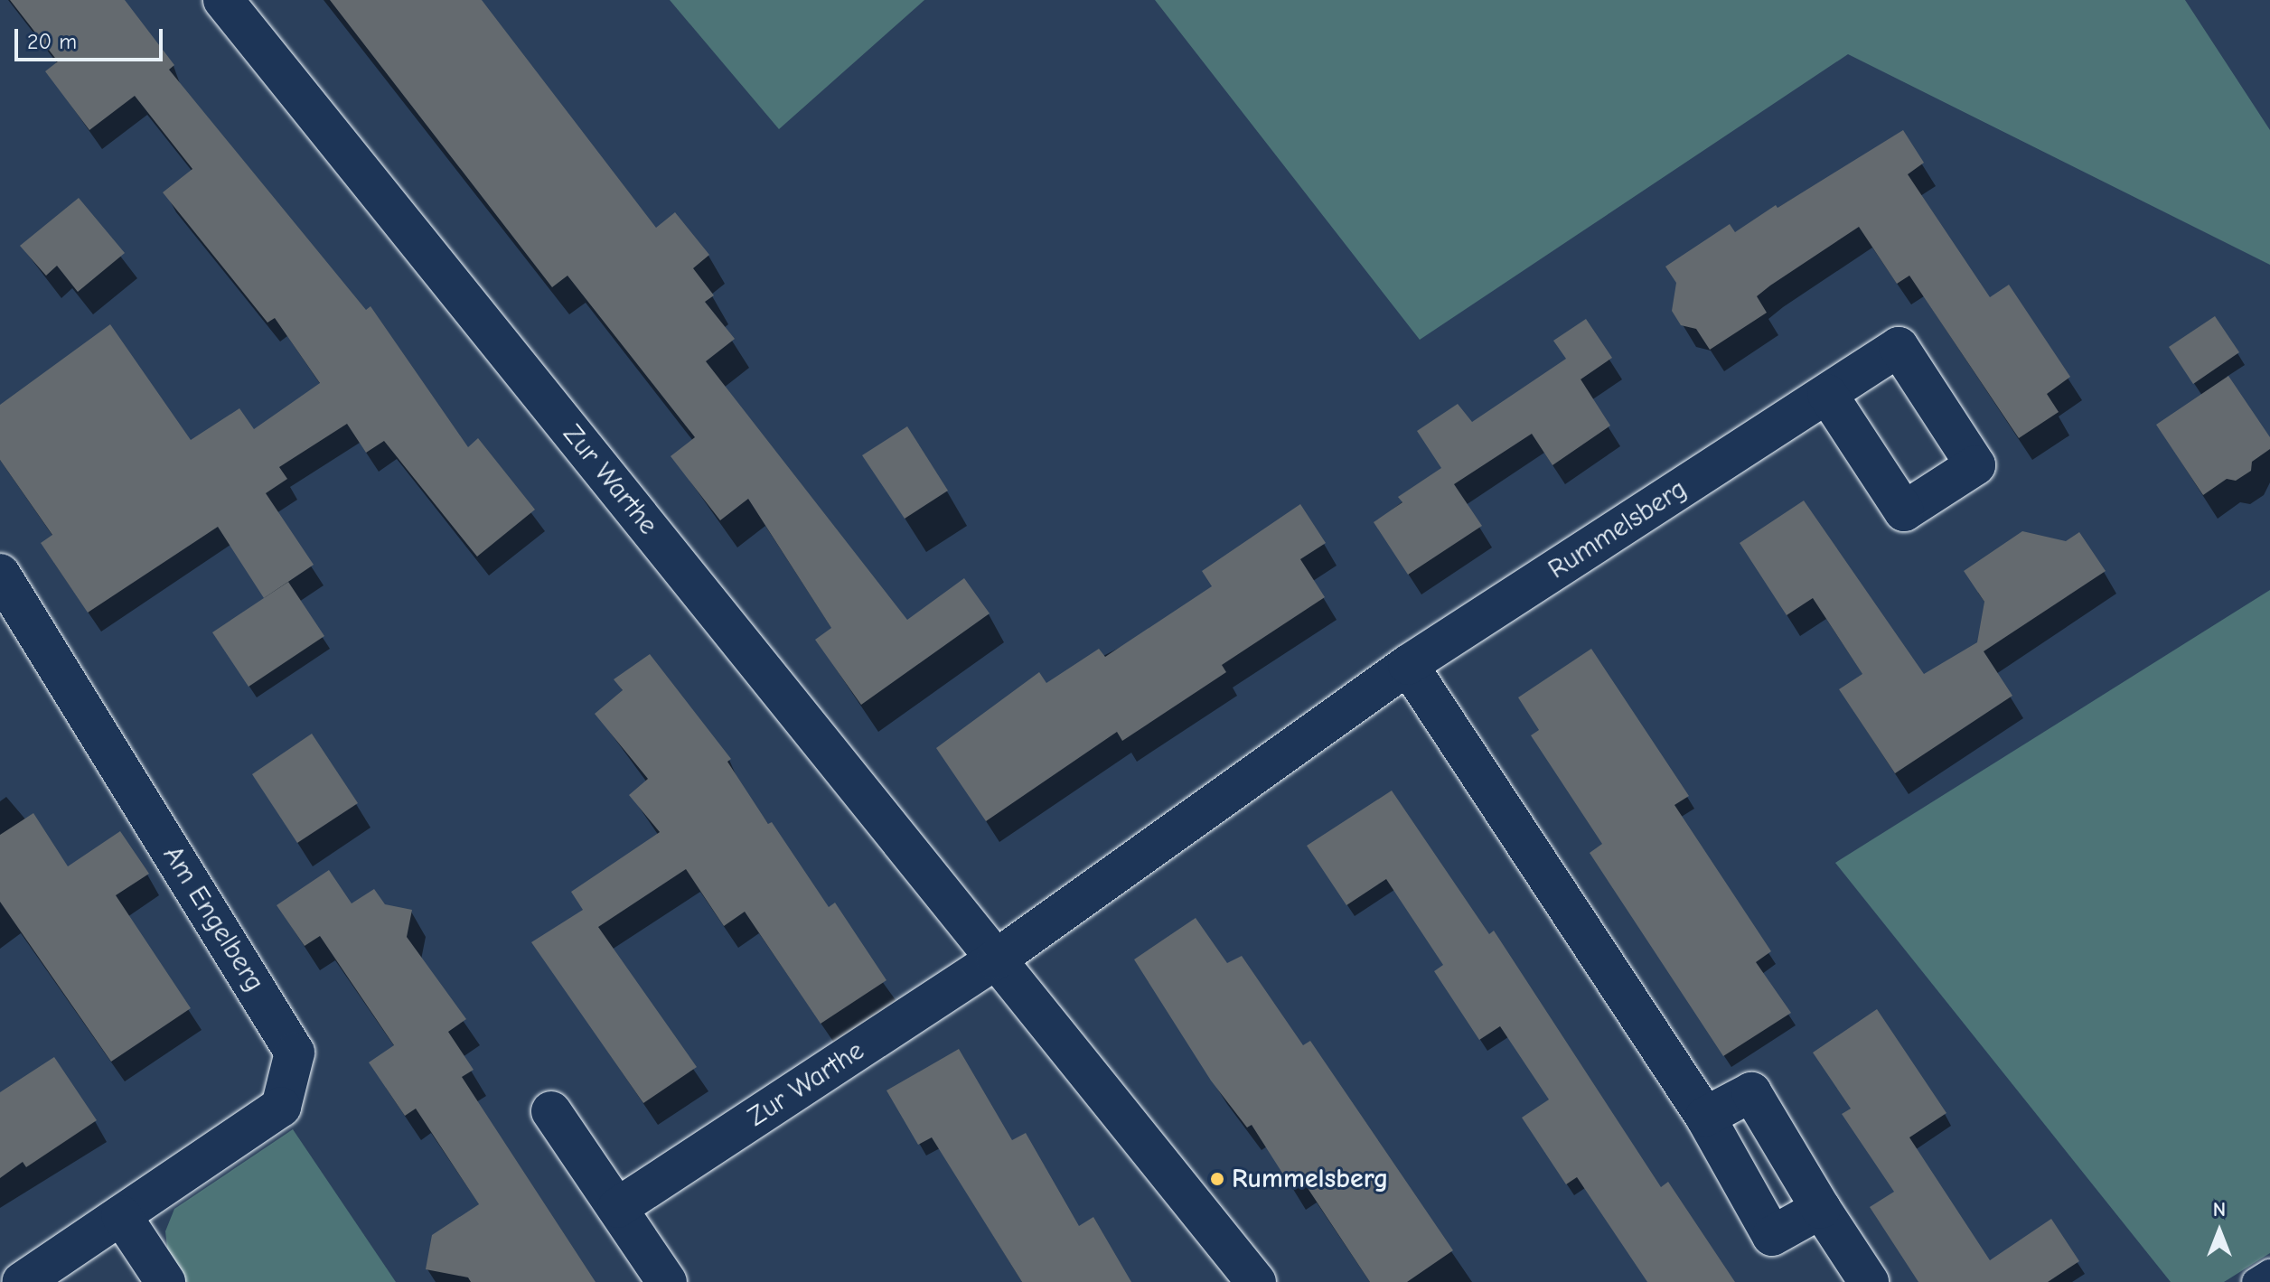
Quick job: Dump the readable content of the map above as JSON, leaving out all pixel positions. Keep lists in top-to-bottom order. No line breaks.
{"streets":{"street":["Zur Warthe","Rummelsberg","Am Engelberg"]},"crossings":[["Zur Warthe","Rummelsberg"]],"places":["Rummelsberg"],"scale_bar":"20 m","north":"top"}
